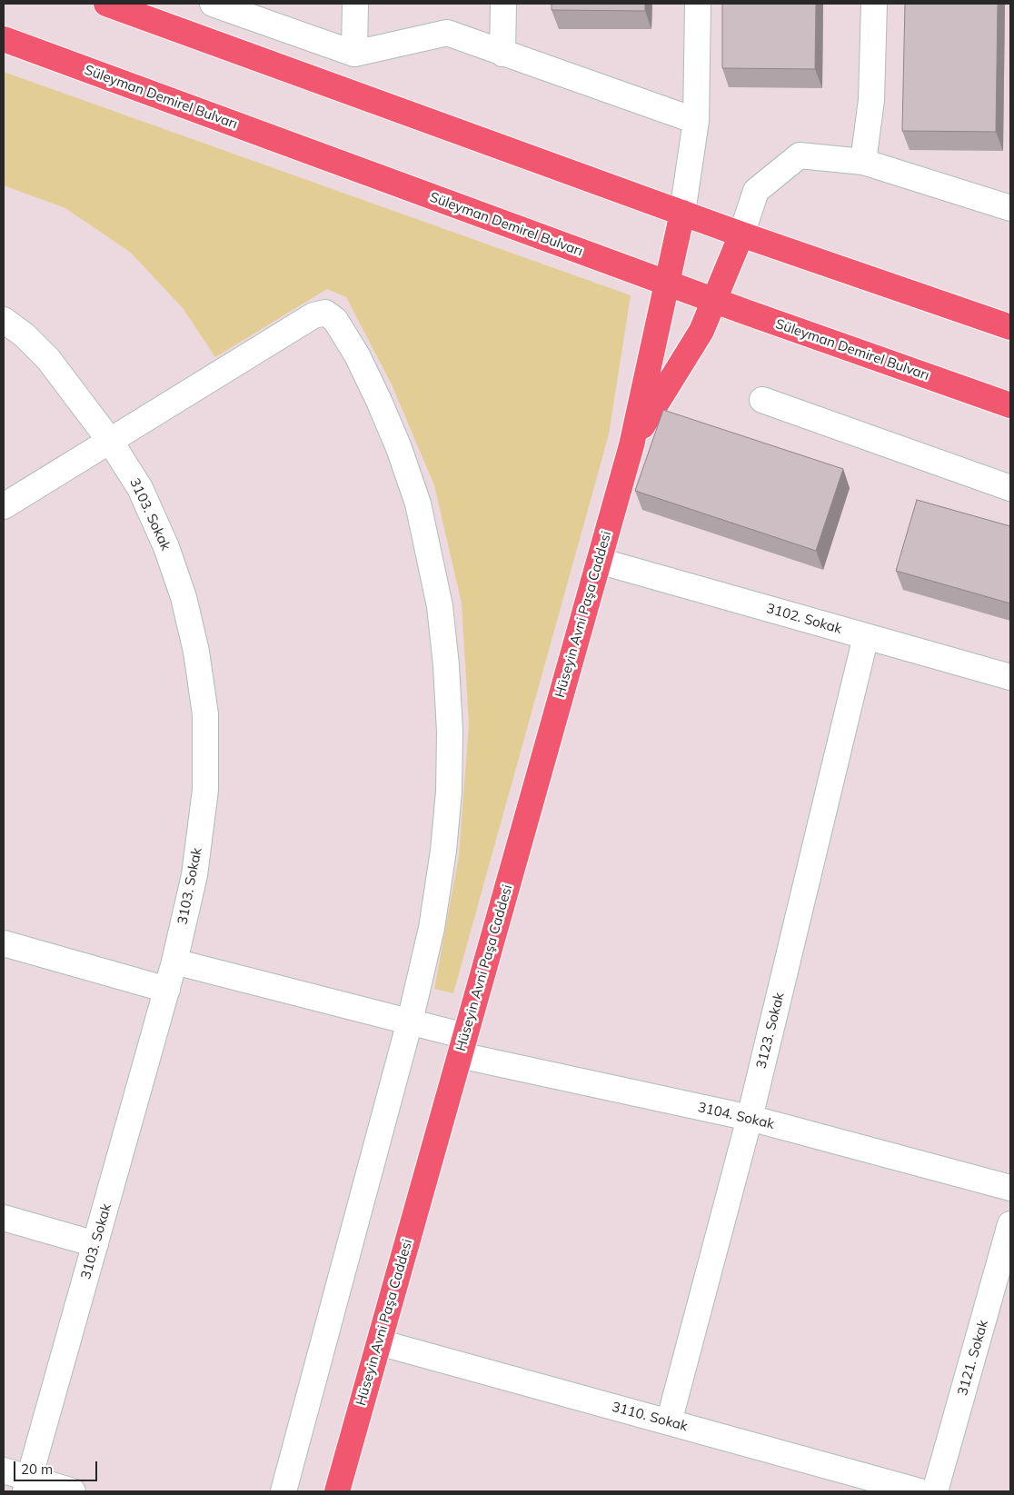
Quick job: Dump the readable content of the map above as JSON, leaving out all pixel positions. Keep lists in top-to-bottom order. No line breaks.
{"streets":{"main road":["Süleyman Demirel Bulvarı","Hüseyin Avni Paşa Caddesi"],"street":["3103. Sokak","3102. Sokak","3123. Sokak","3104. Sokak","3121. Sokak","3110. Sokak"]},"crossings":[["Süleyman Demirel Bulvarı","Hüseyin Avni Paşa Caddesi"],["3103. Sokak","3104. Sokak"],["Hüseyin Avni Paşa Caddesi","3102. Sokak"],["Hüseyin Avni Paşa Caddesi","3104. Sokak"],["Hüseyin Avni Paşa Caddesi","3110. Sokak"],["3102. Sokak","3123. Sokak"],["3123. Sokak","3104. Sokak"],["3123. Sokak","3110. Sokak"]],"scale_bar":"20 m"}
